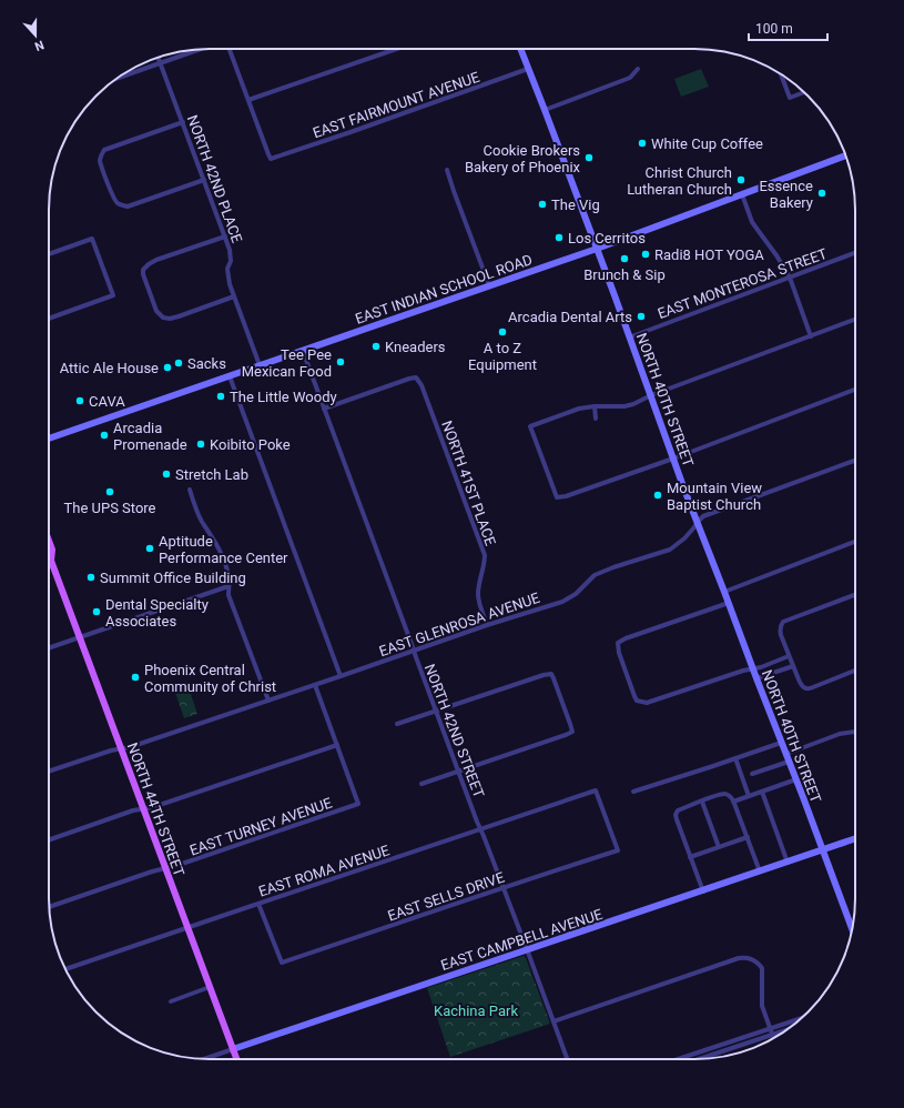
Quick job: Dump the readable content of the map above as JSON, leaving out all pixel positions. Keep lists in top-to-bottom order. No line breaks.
{"streets":{"main road":["EAST INDIAN SCHOOL ROAD","NORTH 40TH STREET","NORTH 44TH STREET","EAST CAMPBELL AVENUE"],"street":["EAST FAIRMOUNT AVENUE","NORTH 42ND PLACE","EAST MONTEROSA STREET","NORTH 41ST PLACE","EAST GLENROSA AVENUE","NORTH 42ND STREET","EAST TURNEY AVENUE","EAST ROMA AVENUE","EAST SELLS DRIVE"]},"crossings":[["EAST FAIRMOUNT AVENUE","NORTH 40TH STREET"],["NORTH 42ND PLACE","EAST INDIAN SCHOOL ROAD"],["EAST MONTEROSA STREET","NORTH 40TH STREET"],["EAST INDIAN SCHOOL ROAD","NORTH 40TH STREET"],["EAST INDIAN SCHOOL ROAD","NORTH 42ND STREET"],["NORTH 40TH STREET","EAST GLENROSA AVENUE"],["NORTH 40TH STREET","EAST CAMPBELL AVENUE"],["NORTH 41ST PLACE","EAST GLENROSA AVENUE"],["NORTH 41ST PLACE","NORTH 42ND STREET"],["EAST GLENROSA AVENUE","NORTH 42ND STREET"],["EAST GLENROSA AVENUE","NORTH 44TH STREET"],["NORTH 42ND STREET","EAST ROMA AVENUE"],["NORTH 42ND STREET","EAST SELLS DRIVE"],["NORTH 42ND STREET","EAST CAMPBELL AVENUE"],["NORTH 44TH STREET","EAST TURNEY AVENUE"],["NORTH 44TH STREET","EAST ROMA AVENUE"],["NORTH 44TH STREET","EAST CAMPBELL AVENUE"],["EAST ROMA AVENUE","EAST SELLS DRIVE"]],"parks":["Kachina Park"],"places":["White Cup Coffee","Cookie Brokers Bakery of Phoenix","Christ Church Lutheran Church","Essence Bakery","The Vig","Los Cerritos","Radi8 HOT YOGA","Brunch & Sip","Arcadia Dental Arts","A to Z Equipment","Kneaders","Tee Pee Mexican Food","Sacks","Attic Ale House","The Little Woody","CAVA","Arcadia Promenade","Koibito Poke","Stretch Lab","The UPS Store","Mountain View Baptist Church","Aptitude Performance Center","Summit Office Building","Dental Specialty Associates","Phoenix Central Community of Christ"],"scale_bar":"100 m","north":"bottom"}
